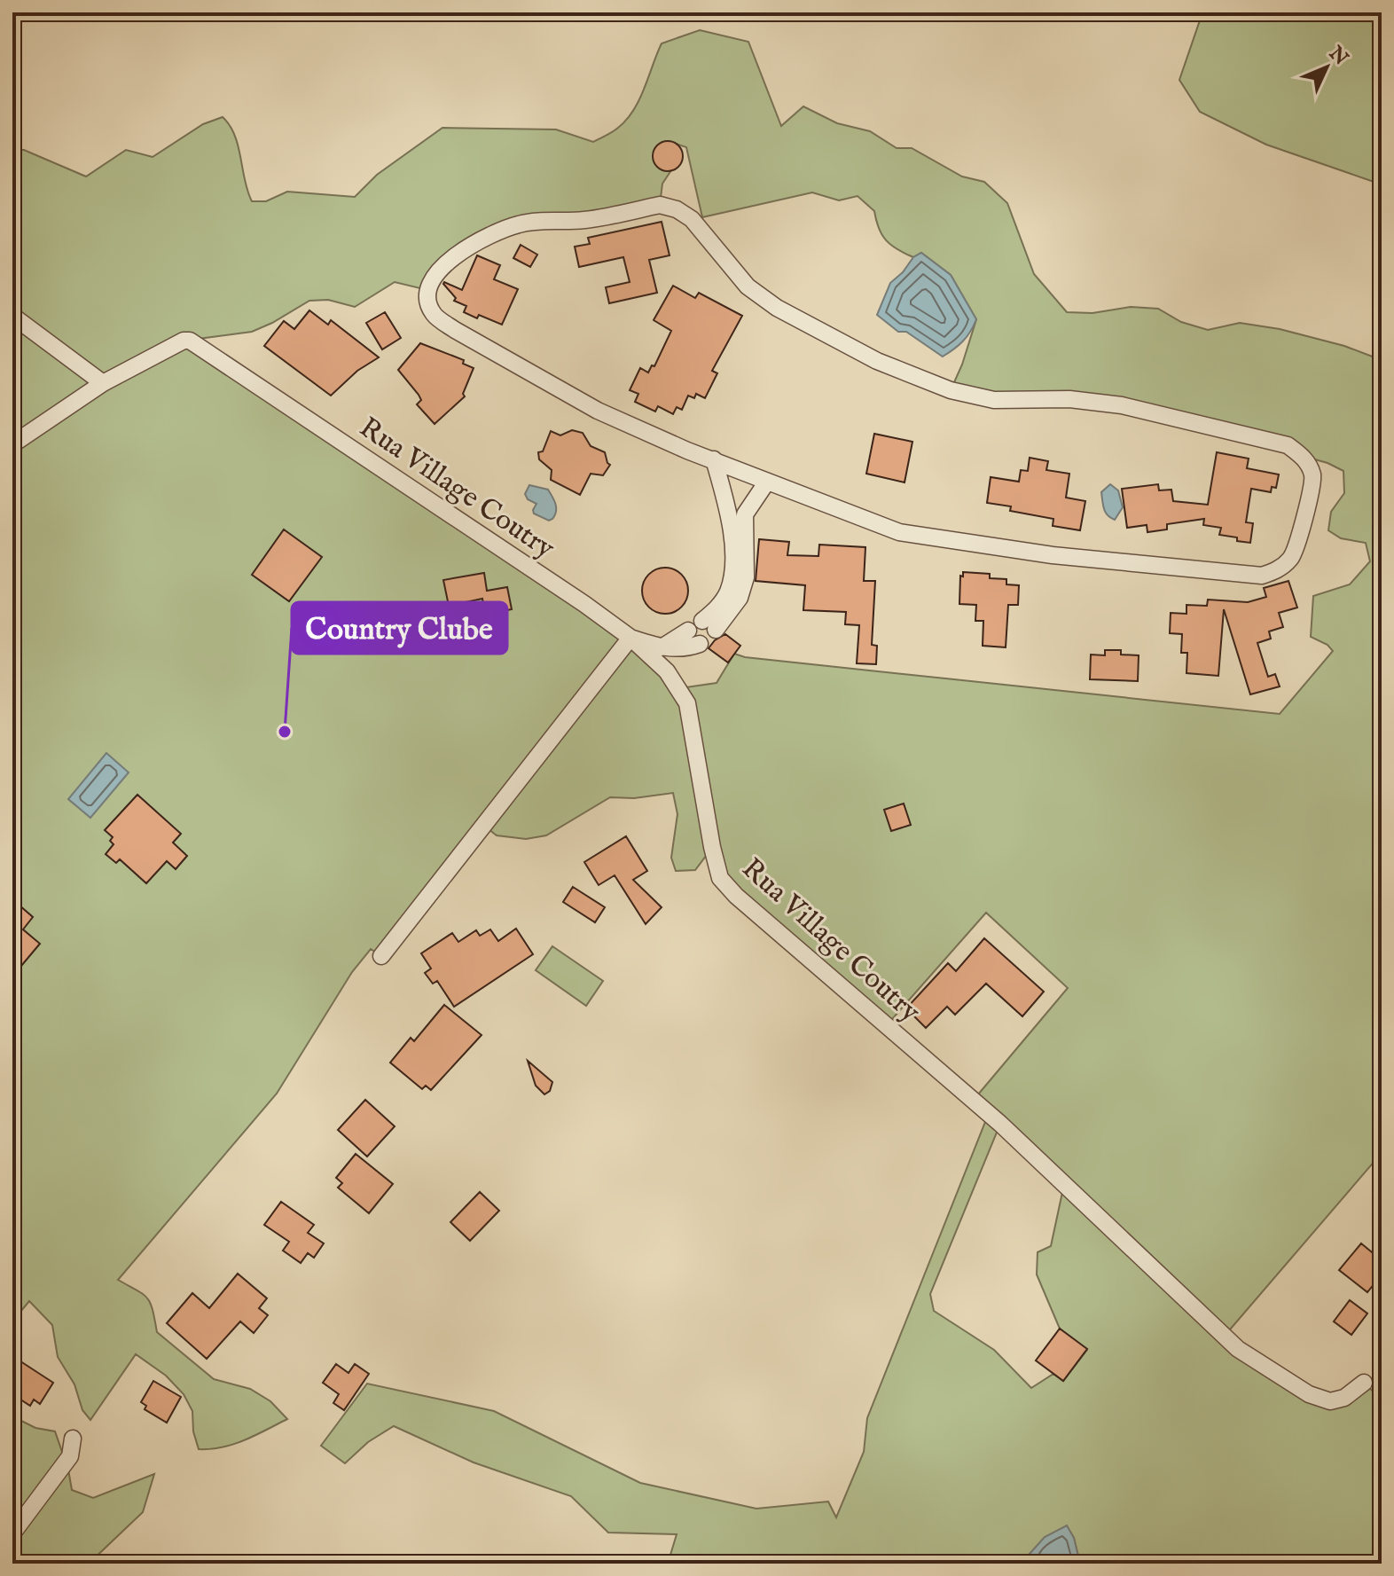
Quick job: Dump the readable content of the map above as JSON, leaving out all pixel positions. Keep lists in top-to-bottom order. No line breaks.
{"streets":{"street":["Rua Village Coutry"]},"places":["Country Clube"],"north":"top right"}
